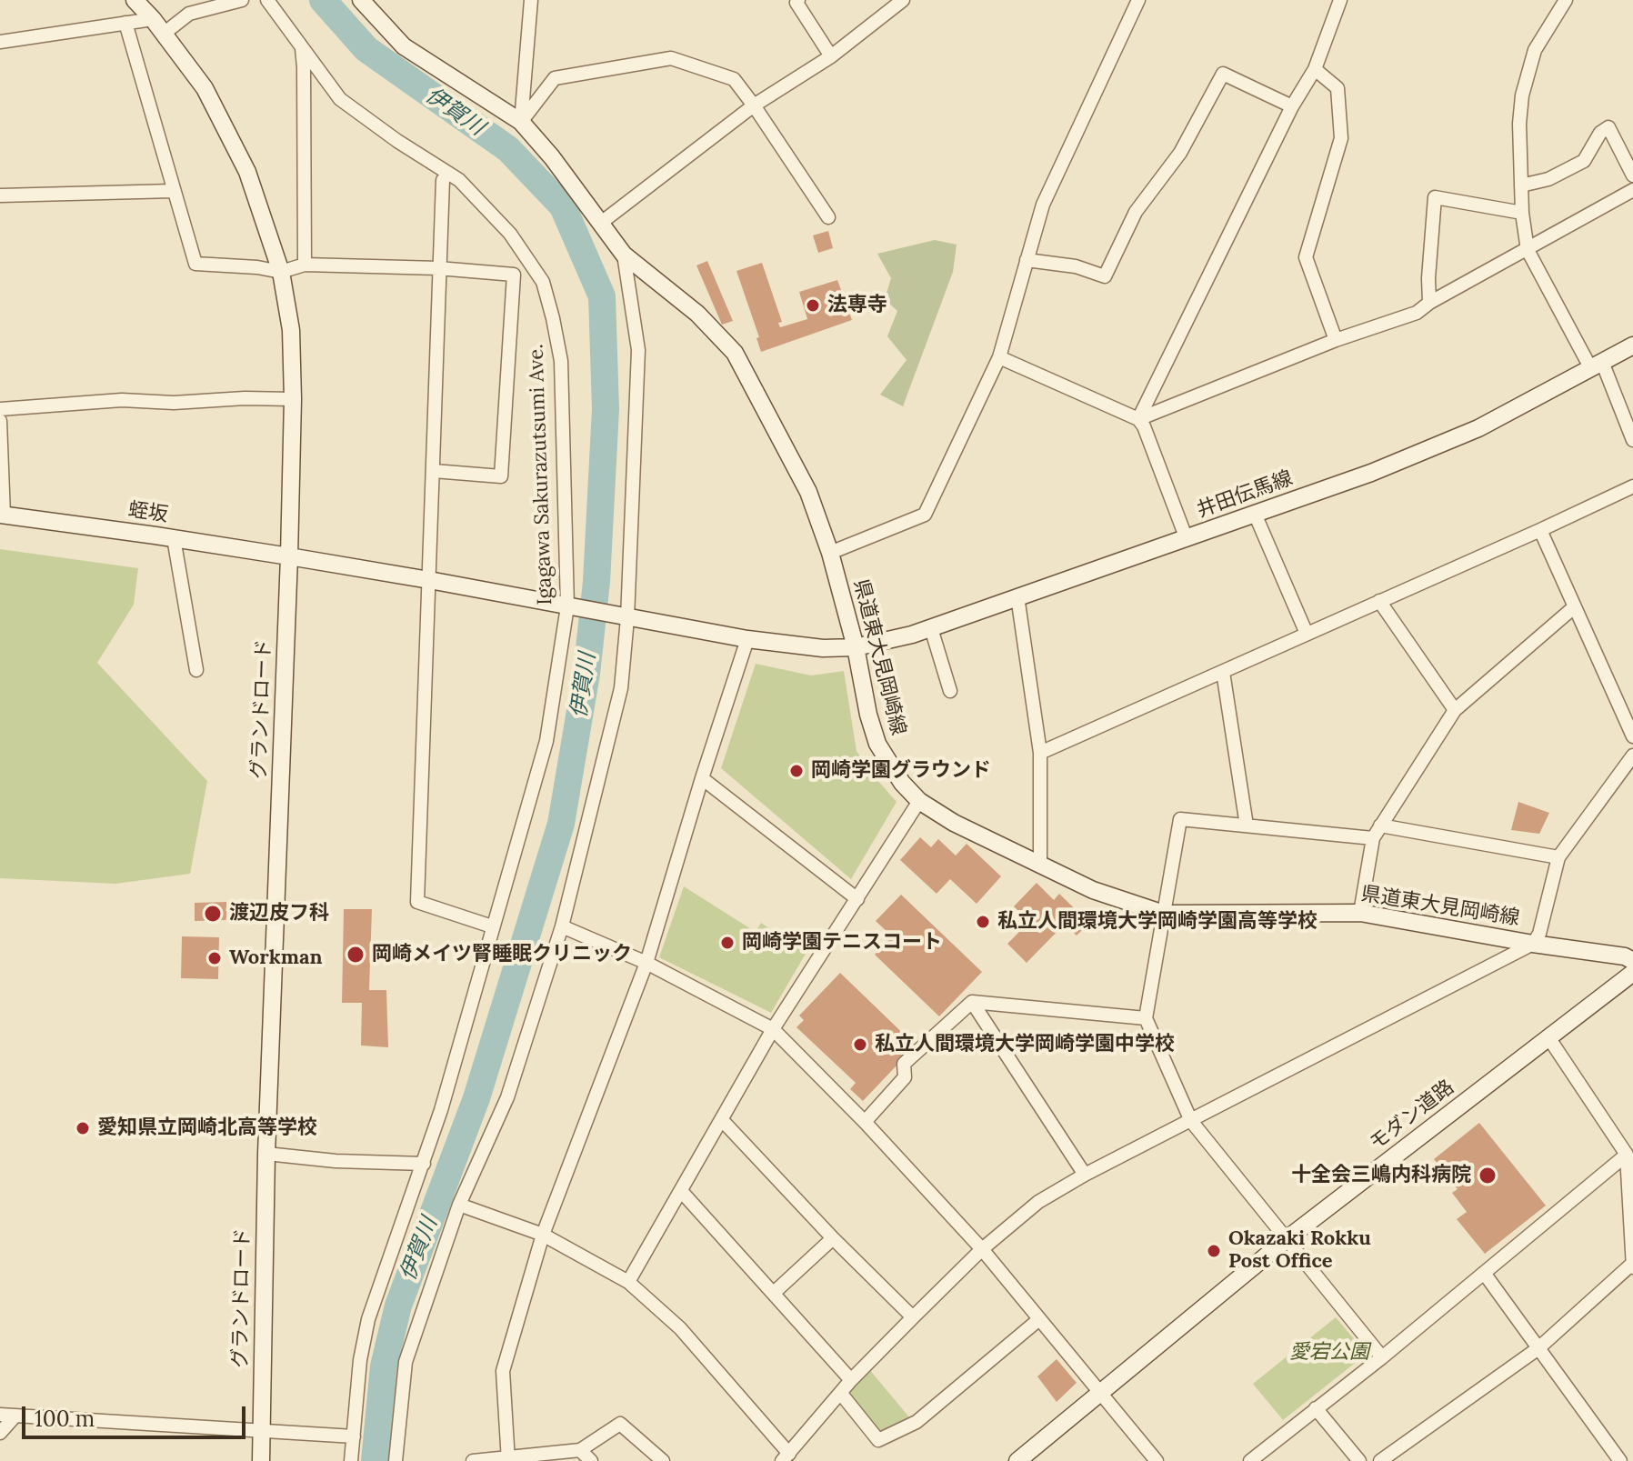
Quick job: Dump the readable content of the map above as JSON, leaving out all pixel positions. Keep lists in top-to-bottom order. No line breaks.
{"streets":{"street":["Igagawa Sakurazutsumi Ave.","井田伝馬線","蛭坂","県道東大見岡崎線","グランドロード","モダン道路"]},"crossings":[["Igagawa Sakurazutsumi Ave.","井田伝馬線"],["Igagawa Sakurazutsumi Ave.","蛭坂"],["井田伝馬線","蛭坂"],["井田伝馬線","県道東大見岡崎線"],["蛭坂","グランドロード"]],"water":["伊賀川"],"parks":["愛宕公園"],"places":["法専寺","岡崎学園グラウンド","渡辺皮フ科","私立人間環境大学岡崎学園高等学校","岡崎学園テニスコート","岡崎メイツ腎睡眠クリニック","Workman","私立人間環境大学岡崎学園中学校","愛知県立岡崎北高等学校","十全会三嶋内科病院","Okazaki Rokku Post Office"],"scale_bar":"100 m"}
